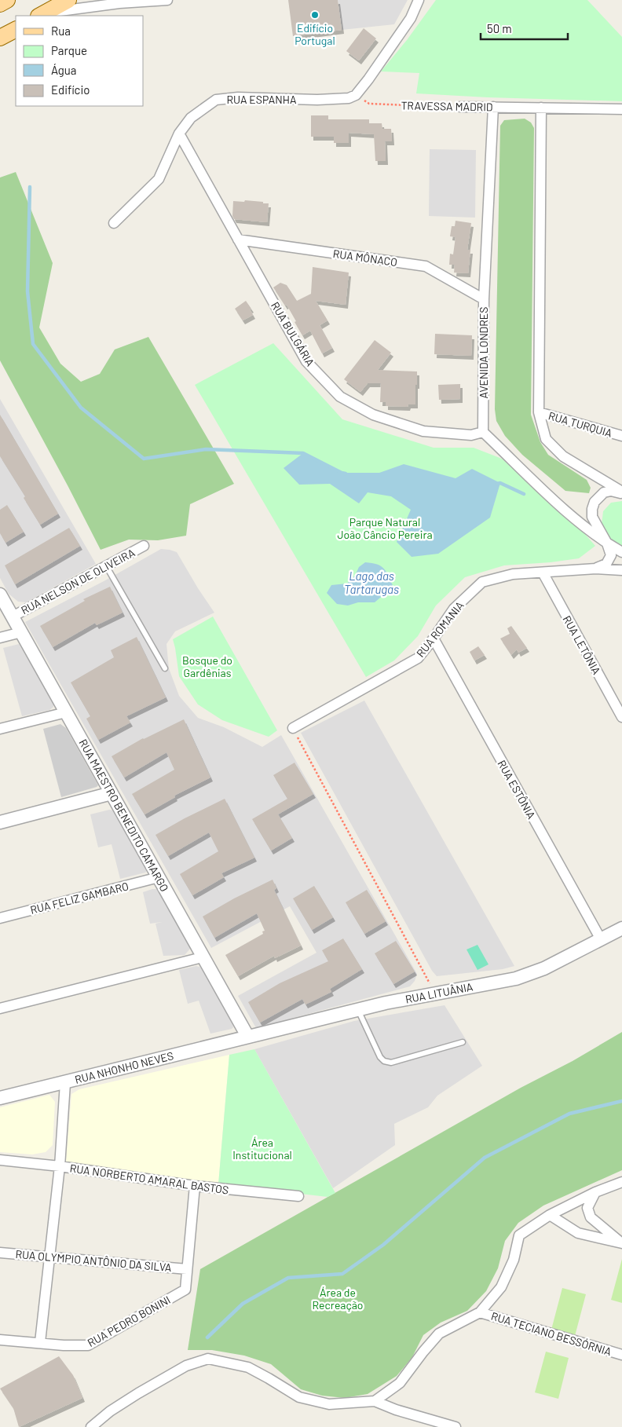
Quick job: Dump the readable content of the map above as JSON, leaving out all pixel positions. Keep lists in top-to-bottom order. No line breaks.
{"streets":{"street":["RUA ESPANHA","TRAVESSA MADRID","RUA MÔNACO","RUA BULGÁRIA","AVENIDA LONDRES","RUA TURQUIA","RUA NELSON DE OLIVEIRA","RUA ROMANIA","RUA LETÔNIA","RUA ESTÔNIA","RUA MAESTRO BENEDITO CAMARGO","RUA FELIZ GAMBARO","RUA LITUÂNIA","RUA NHONHO NEVES","RUA NORBERTO AMARAL BASTOS","RUA OLYMPIO ANTÔNIO DA SILVA","RUA PEDRO BONINI","RUA TECIANO BESSÓRNIA"]},"crossings":[["RUA ESPANHA","TRAVESSA MADRID"],["RUA ESPANHA","RUA BULGÁRIA"],["TRAVESSA MADRID","AVENIDA LONDRES"],["RUA MÔNACO","RUA BULGÁRIA"],["RUA MÔNACO","AVENIDA LONDRES"],["RUA BULGÁRIA","AVENIDA LONDRES"],["RUA NELSON DE OLIVEIRA","RUA MAESTRO BENEDITO CAMARGO"],["RUA ROMANIA","RUA LETÔNIA"],["RUA ROMANIA","RUA ESTÔNIA"],["RUA ESTÔNIA","RUA LITUÂNIA"],["RUA MAESTRO BENEDITO CAMARGO","RUA FELIZ GAMBARO"],["RUA MAESTRO BENEDITO CAMARGO","RUA LITUÂNIA"],["RUA MAESTRO BENEDITO CAMARGO","RUA NHONHO NEVES"],["RUA LITUÂNIA","RUA NHONHO NEVES"],["RUA OLYMPIO ANTÔNIO DA SILVA","RUA PEDRO BONINI"]],"water":["Lago das Tartarugas"],"parks":["Parque Natural João Câncio Pereira","Bosque do Gardênias","Área Institucional","Área de Recreação"],"places":["Edifício Portugal"],"legend":["Rua","Parque","Água","Edifício"],"scale_bar":"50 m"}
